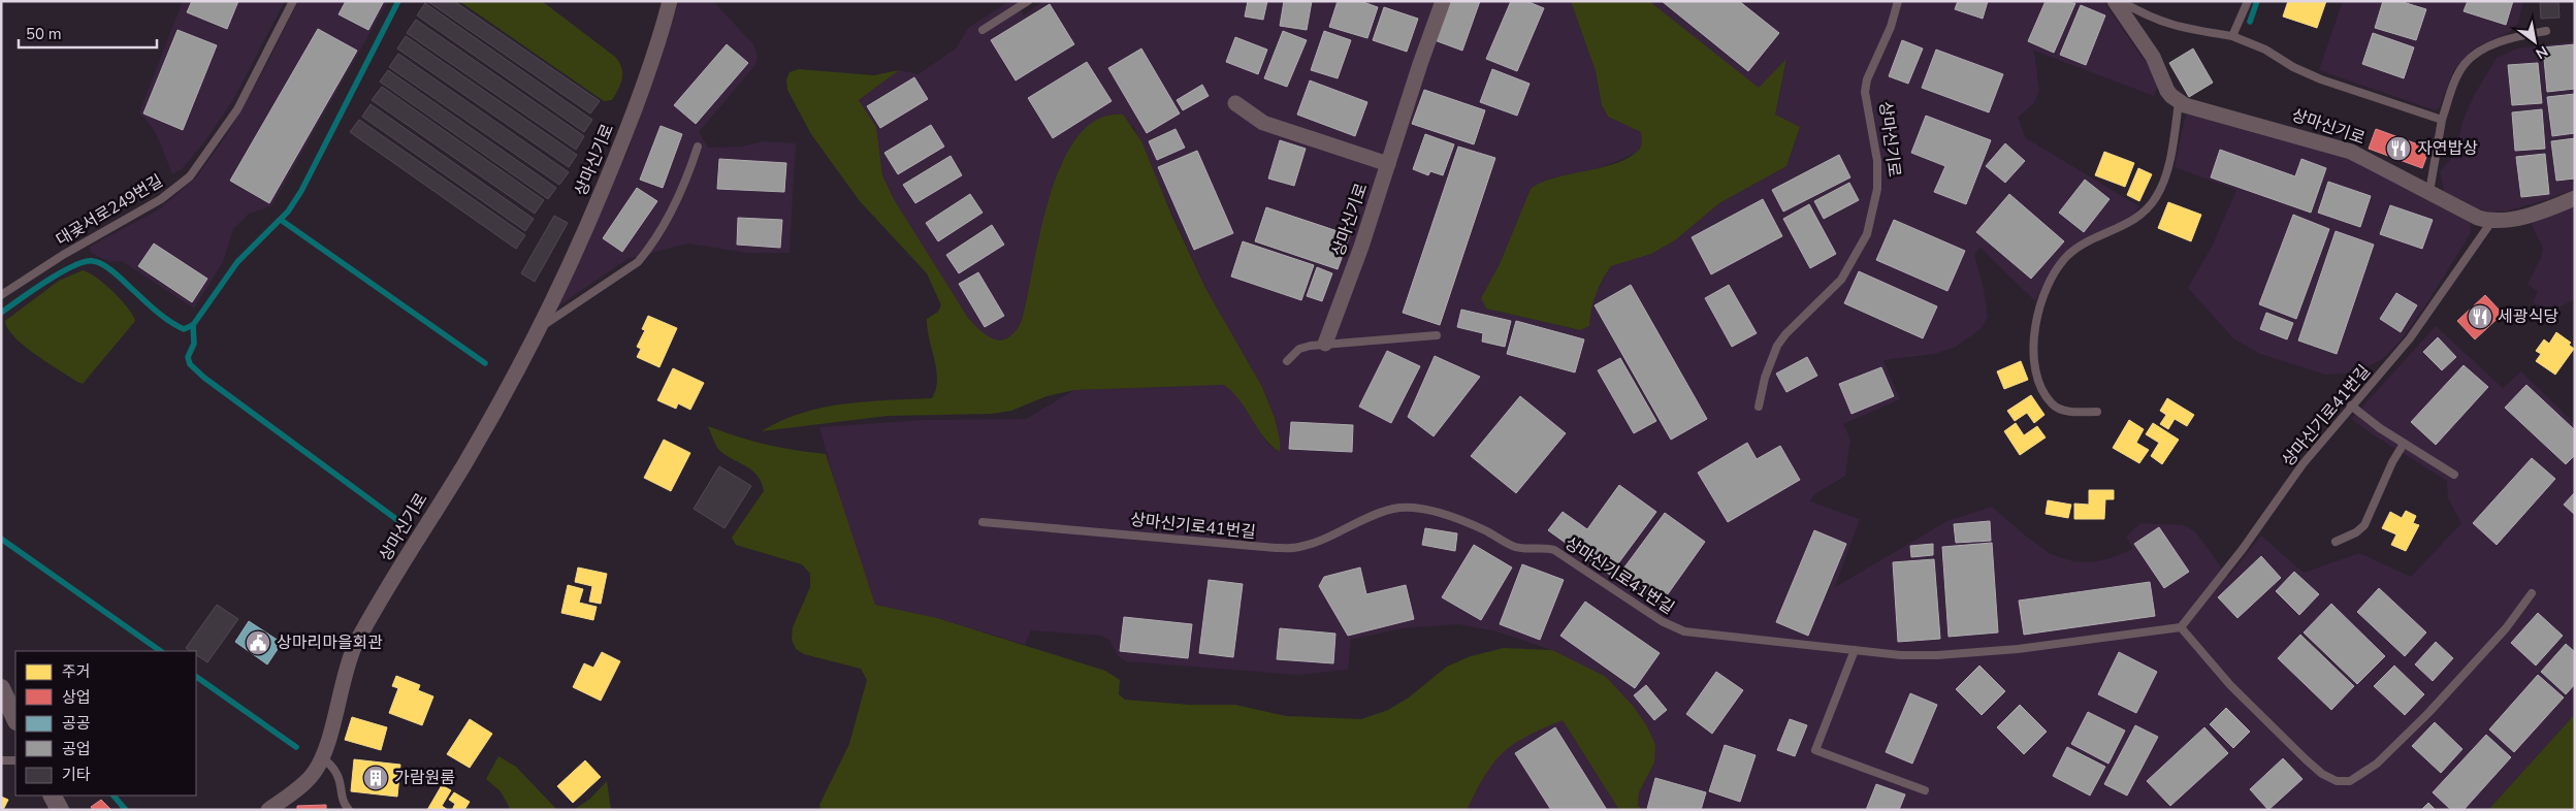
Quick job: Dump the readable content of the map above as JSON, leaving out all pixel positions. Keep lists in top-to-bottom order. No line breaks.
{"streets":{"street":["상마신기로"],"lane":["대곶서로249번길","상마신기로41번길"]},"crossings":[["상마신기로","상마신기로41번길"]],"places":{"restaurant":["자연밥상","세광식당"],"public building":["상마리마을회관"],"building":["가람원룸"]},"legend":["주거","상업","공공","공업","기타"],"scale_bar":"50 m","north":"bottom right"}
